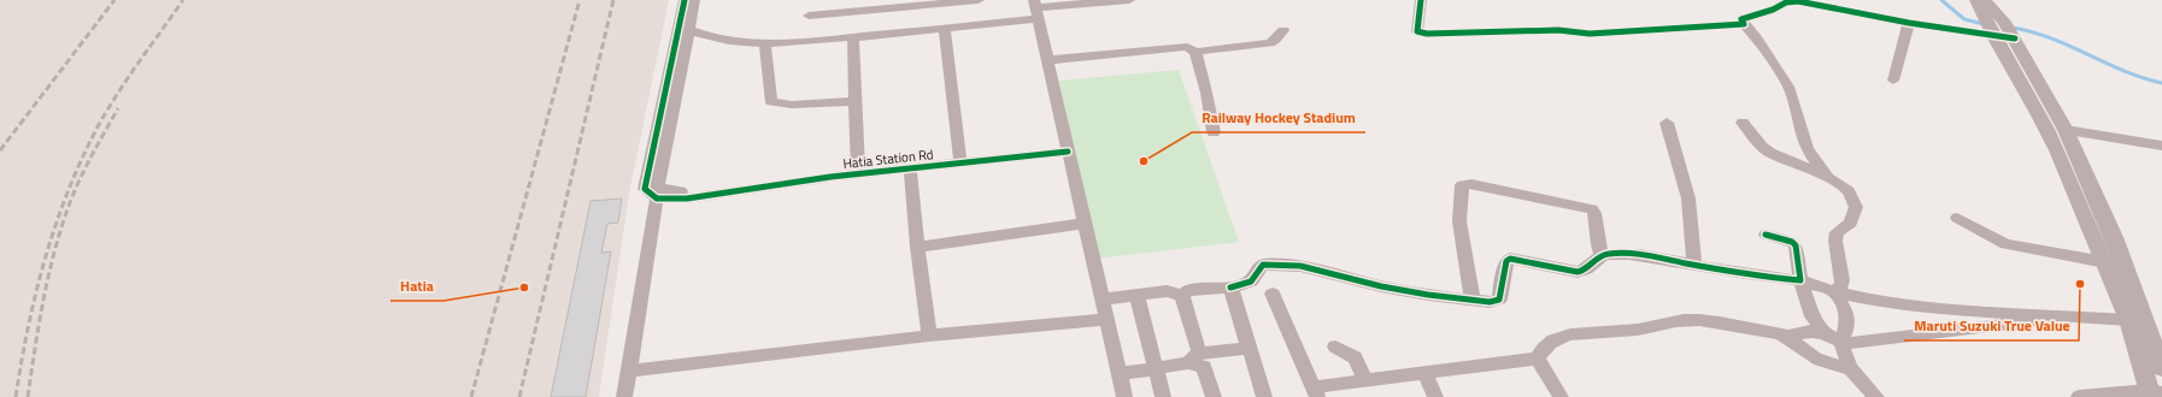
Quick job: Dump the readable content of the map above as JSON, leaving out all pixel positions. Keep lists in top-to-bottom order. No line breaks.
{"streets":{"street":["Hatia Station Rd"]},"places":["Railway Hockey Stadium","Maruti Suzuki True Value","Hatia"]}
